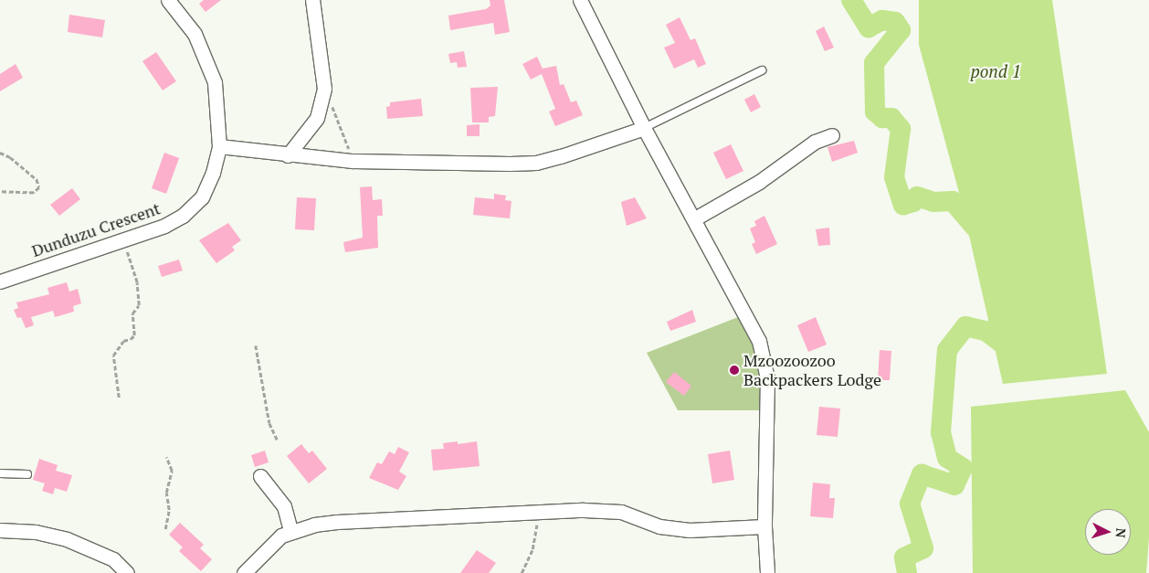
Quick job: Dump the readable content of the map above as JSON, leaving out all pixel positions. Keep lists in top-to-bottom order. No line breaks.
{"streets":{"street":["Dunduzu Crescent"]},"water":["pond 1"],"places":["Mzoozoozoo Backpackers Lodge"],"north":"right"}
